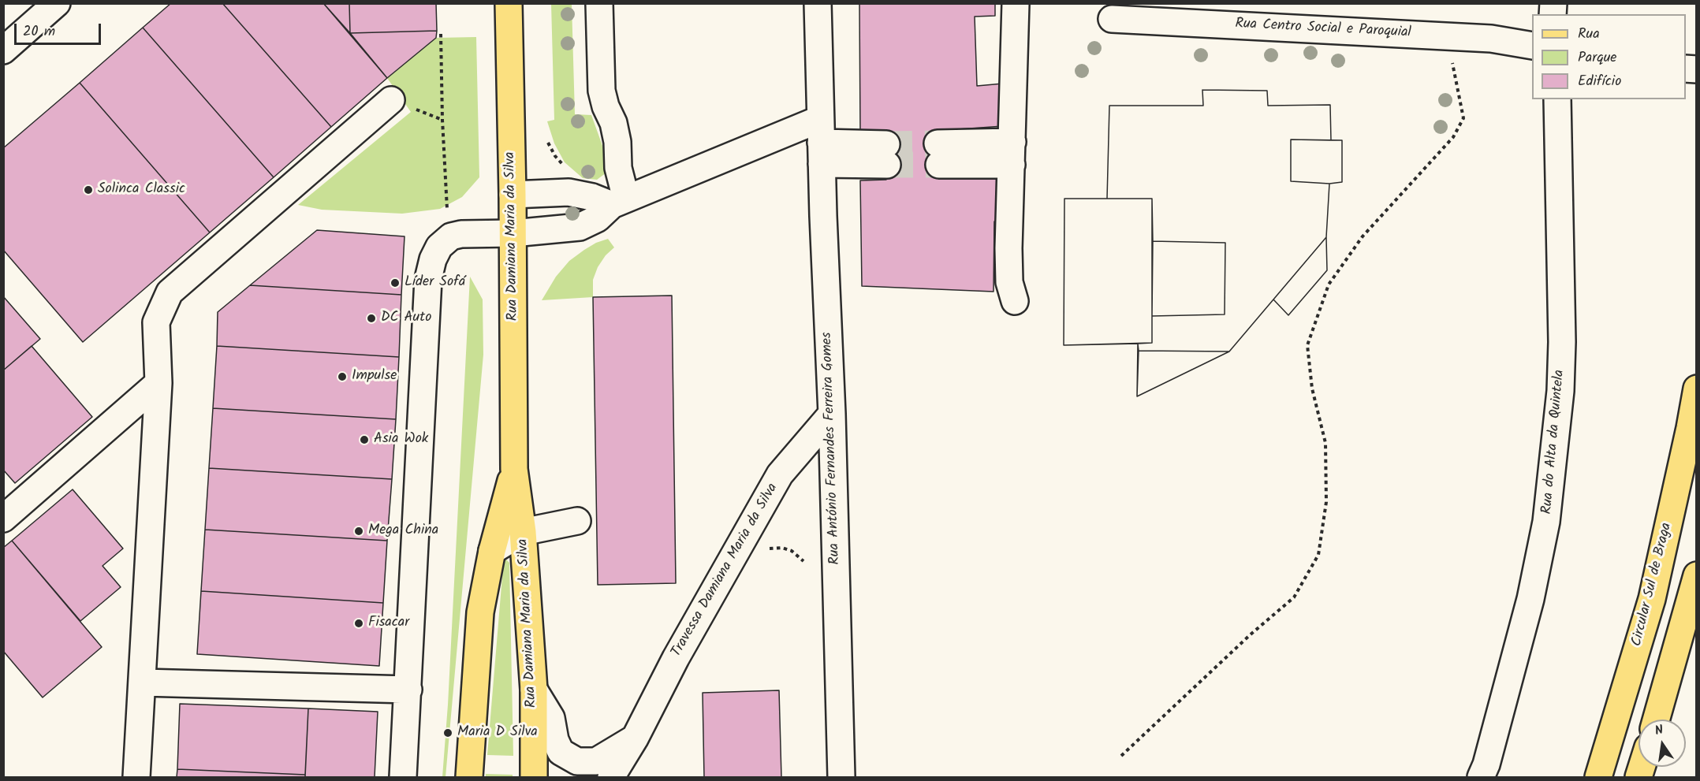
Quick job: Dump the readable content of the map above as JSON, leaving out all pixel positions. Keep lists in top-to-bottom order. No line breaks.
{"streets":{"main road":["Rua Damiana Maria da Silva","Circular Sul de Braga"],"street":["Rua Centro Social e Paroquial","Rua do Alta da Quintela","Rua António Fernandes Ferreira Gomes","Travessa Damiana Maria da Silva"]},"crossings":[["Rua António Fernandes Ferreira Gomes","Travessa Damiana Maria da Silva"]],"places":["Solinca Classic","Líder Sofá","DC Auto","Impulse","Asia Wok","Mega China","Fisacar","Maria D Silva"],"legend":["Rua","Parque","Edifício"],"scale_bar":"20 m","north":"top"}
